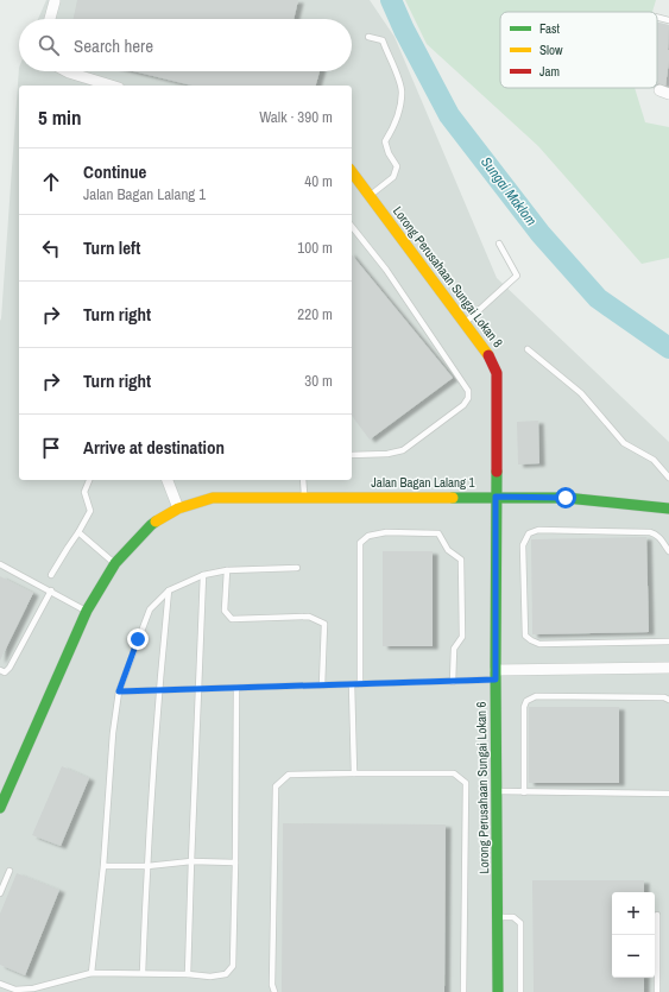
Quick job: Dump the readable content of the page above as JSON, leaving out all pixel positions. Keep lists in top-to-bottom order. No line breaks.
{"streets":{"street":["Lorong Perusahaan Sungai Lokan 8","Jalan Bagan Lalang 1","Lorong Perusahaan Sungai Lokan 6"]},"crossings":[["Lorong Perusahaan Sungai Lokan 8","Jalan Bagan Lalang 1"],["Lorong Perusahaan Sungai Lokan 8","Lorong Perusahaan Sungai Lokan 6"],["Jalan Bagan Lalang 1","Lorong Perusahaan Sungai Lokan 6"]],"water":["Sungai Maklom"],"legend":["Fast","Slow","Jam"],"page":{"search":"Search here","heading":["5 min","Walk · 390 m"],"list":[["Continue","Jalan Bagan Lalang 1","40 m"],["Turn left","100 m"],["Turn right","220 m"],["Turn right","30 m"],"Arrive at destination"],"map_buttons":["+","−"]}}
